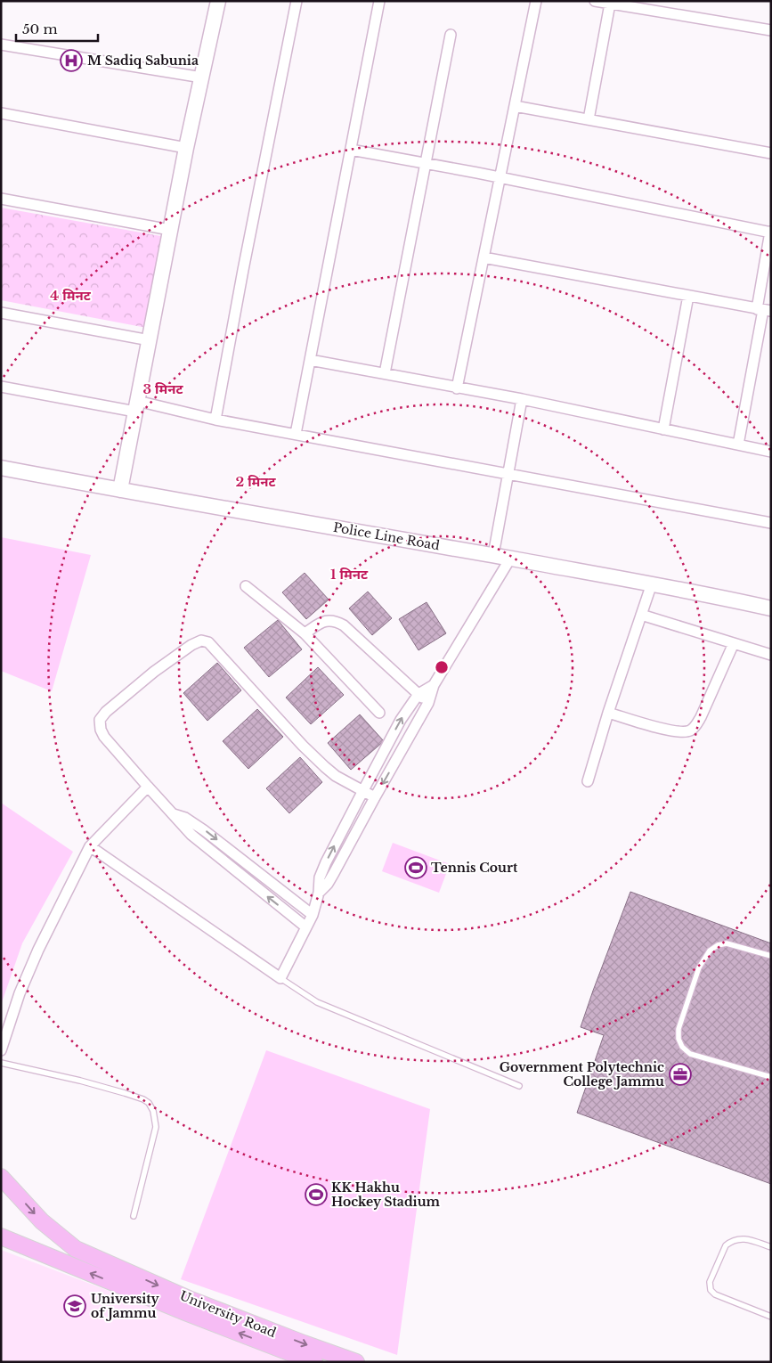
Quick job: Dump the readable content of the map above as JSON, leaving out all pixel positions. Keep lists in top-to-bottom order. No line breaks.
{"streets":{"main road":["Police Line Road","University Road"]},"places":{"hospital":["M Sadiq Sabunia"],"sports":["Tennis Court","KK Hakhu Hockey Stadium"],"office":["Government Polytechnic College Jammu"],"school or university":["University of Jammu"]},"scale_bar":"50 m","rings":["4 मिनट","3 मिनट","2 मिनट","1 मिनट"]}
